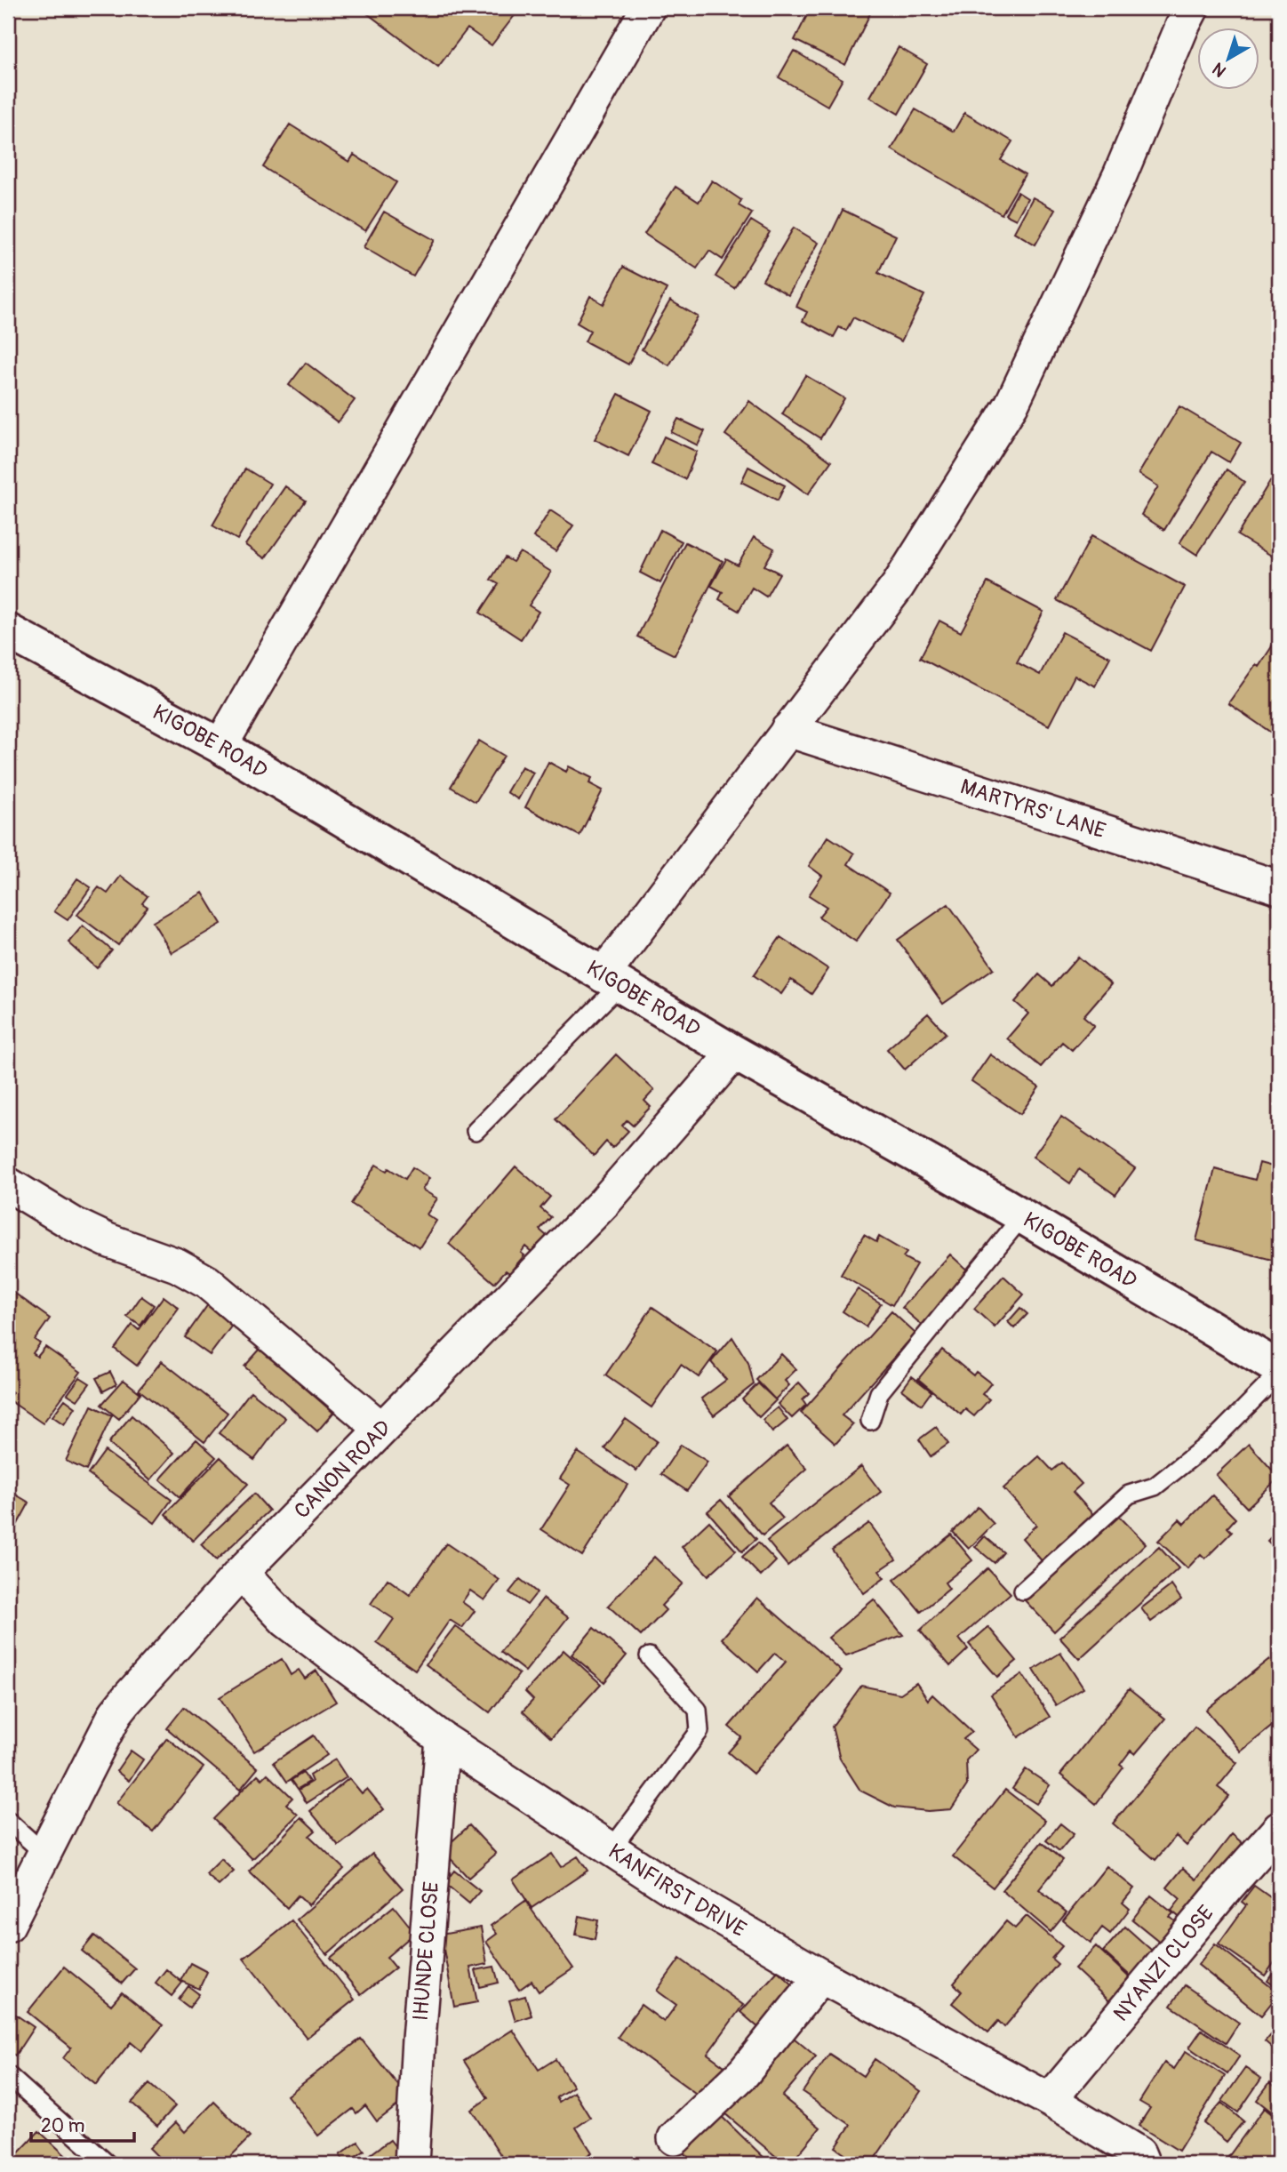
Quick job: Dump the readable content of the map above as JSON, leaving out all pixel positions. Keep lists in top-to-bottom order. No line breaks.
{"streets":{"street":["KIGOBE ROAD","MARTYRS' LANE","CANON ROAD","KANFIRST DRIVE","IHUNDE CLOSE","NYANZI CLOSE"]},"crossings":[["KIGOBE ROAD","CANON ROAD"],["CANON ROAD","KANFIRST DRIVE"],["KANFIRST DRIVE","IHUNDE CLOSE"],["KANFIRST DRIVE","NYANZI CLOSE"]],"scale_bar":"20 m","north":"bottom left"}
